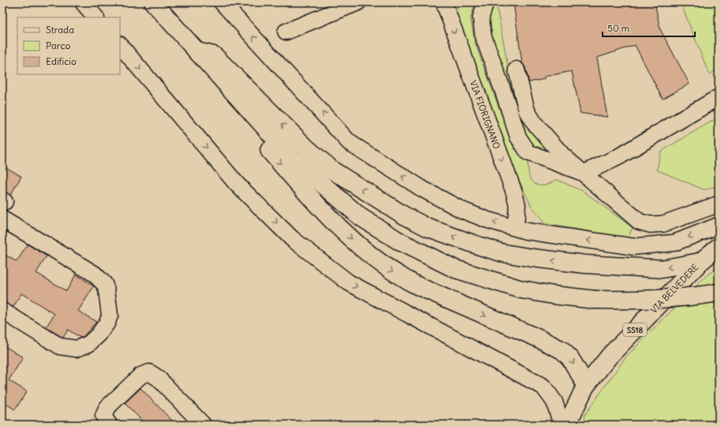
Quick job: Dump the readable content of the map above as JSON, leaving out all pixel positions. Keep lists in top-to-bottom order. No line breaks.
{"streets":{"main road":["VIA BELVEDERE","SS18"],"street":["VIA FIORIGNANO"]},"legend":["Strada","Parco","Edificio"],"scale_bar":"50 m"}
